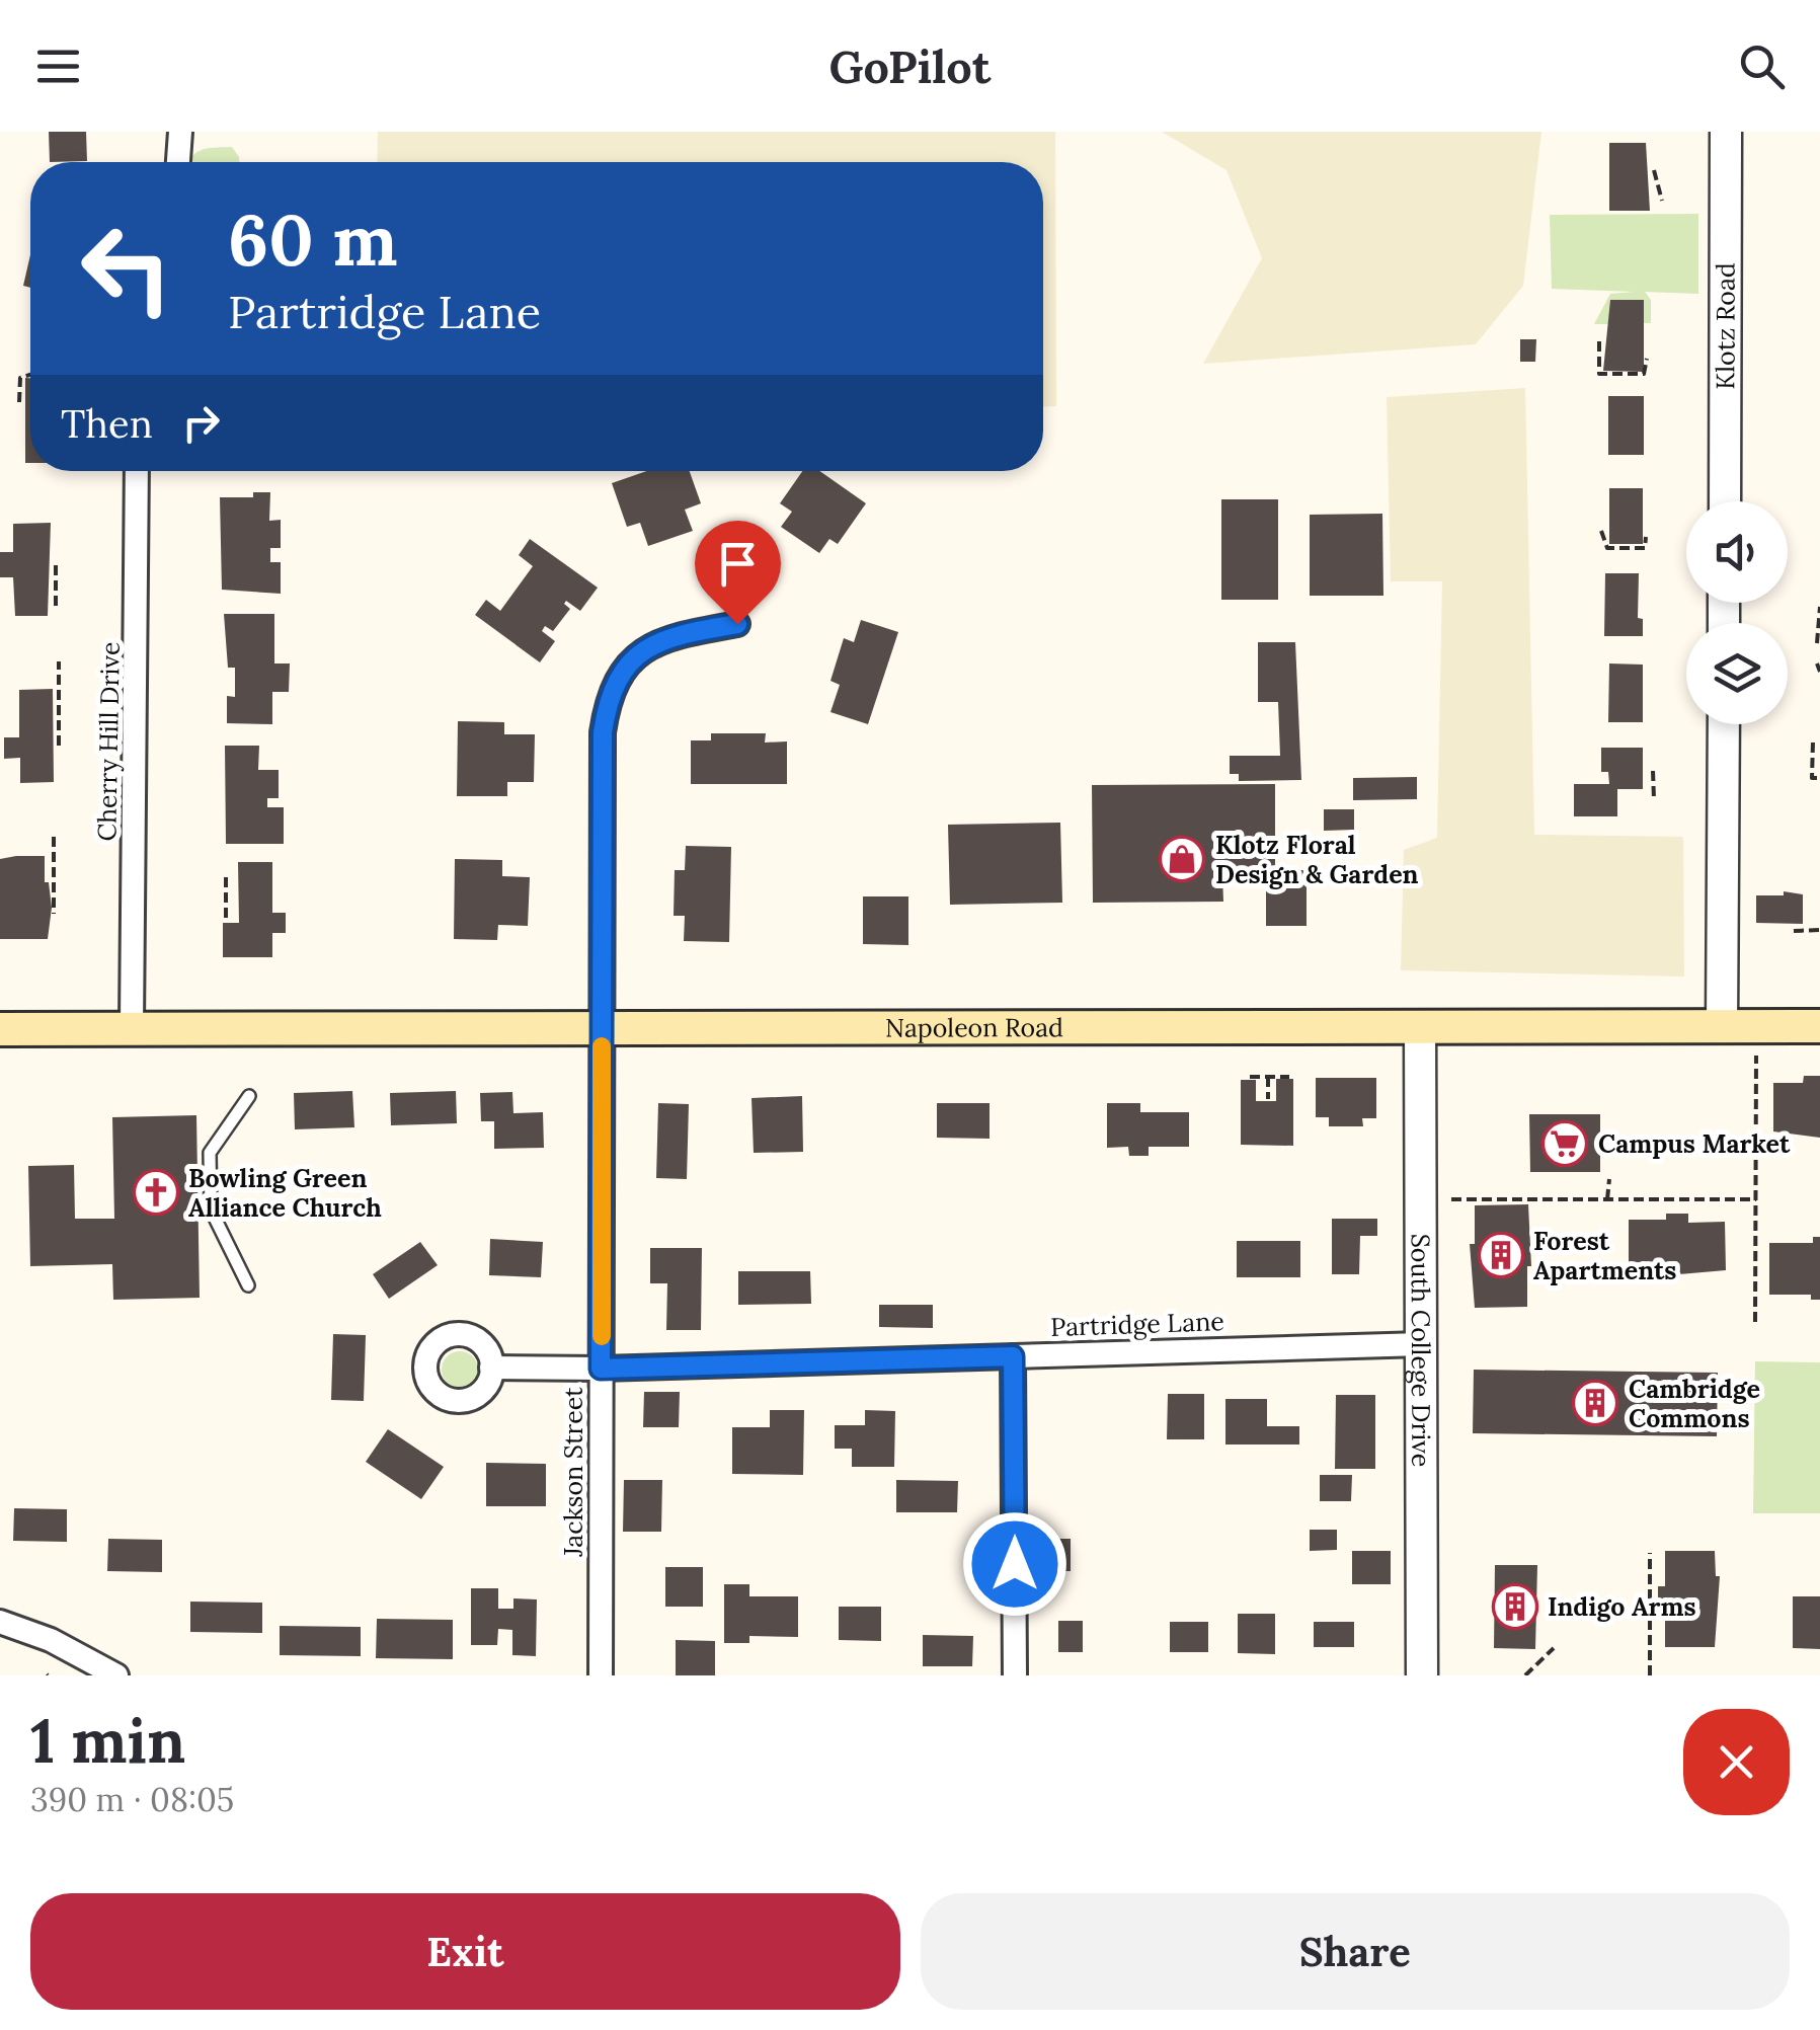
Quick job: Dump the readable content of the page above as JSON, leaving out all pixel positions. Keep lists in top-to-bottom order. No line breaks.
{"streets":{"main road":["Napoleon Road"],"street":["Klotz Road","Cherry Hill Drive","Partridge Lane","South College Drive","Jackson Street"]},"crossings":[["Cherry Hill Drive","Napoleon Road"],["Napoleon Road","South College Drive"],["Napoleon Road","Jackson Street"],["Partridge Lane","South College Drive"],["Partridge Lane","Jackson Street"]],"places":{"shop":["Klotz Floral Design & Garden"],"supermarket":["Campus Market"],"church":["Bowling Green Alliance Church"],"building":["Forest Apartments","Cambridge Commons","Indigo Arms"]},"page":{"header":"GoPilot","turn":["60 m","Partridge Lane"],"then":"Then","heading":["1 min","390 m · 08:05"],"buttons":["Exit","Share"]}}
